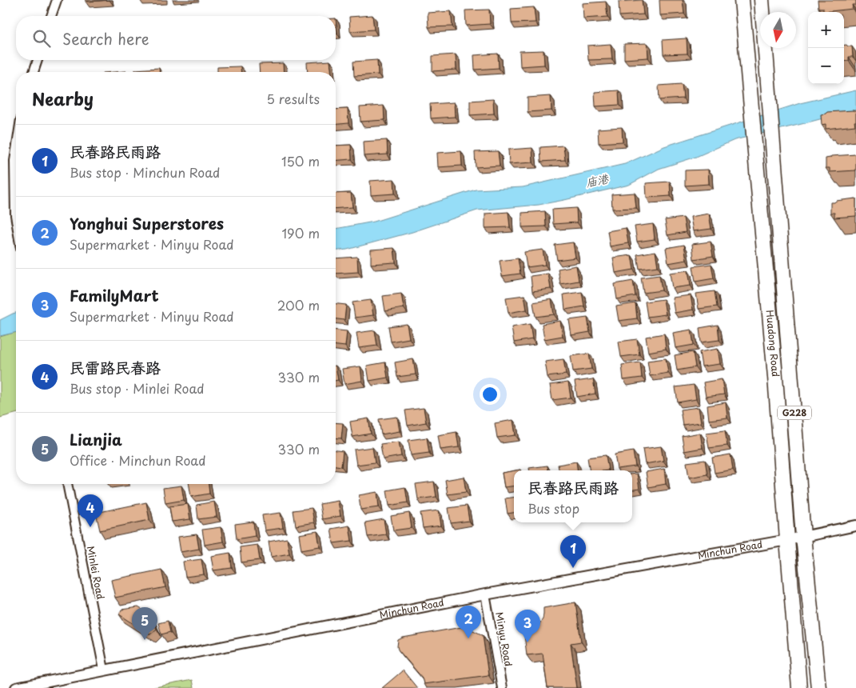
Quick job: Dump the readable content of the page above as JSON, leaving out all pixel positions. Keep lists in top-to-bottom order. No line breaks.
{"streets":{"highway":["Huadong Road","G228"],"street":["Minchun Road","Minlei Road","Minyu Road"]},"crossings":[["Huadong Road","Minchun Road"],["Minchun Road","Minlei Road"],["Minchun Road","Minyu Road"]],"water":["庙港"],"north":"bottom","page":{"map_buttons":["+","−"],"search":"Search here","heading":["Nearby","5 results"],"list":[{"mark":"1","name":"民春路民雨路","note":"Bus stop · Minchun Road","value":"150 m"},{"mark":"2","name":"Yonghui Superstores","note":"Supermarket · Minyu Road","value":"190 m"},{"mark":"3","name":"FamilyMart","note":"Supermarket · Minyu Road","value":"200 m"},{"mark":"4","name":"民雷路民春路","note":"Bus stop · Minlei Road","value":"330 m"},{"mark":"5","name":"Lianjia","note":"Office · Minchun Road","value":"330 m"}],"popup":["民春路民雨路","Bus stop"],"pins":["4","1","2","5","3"]}}
